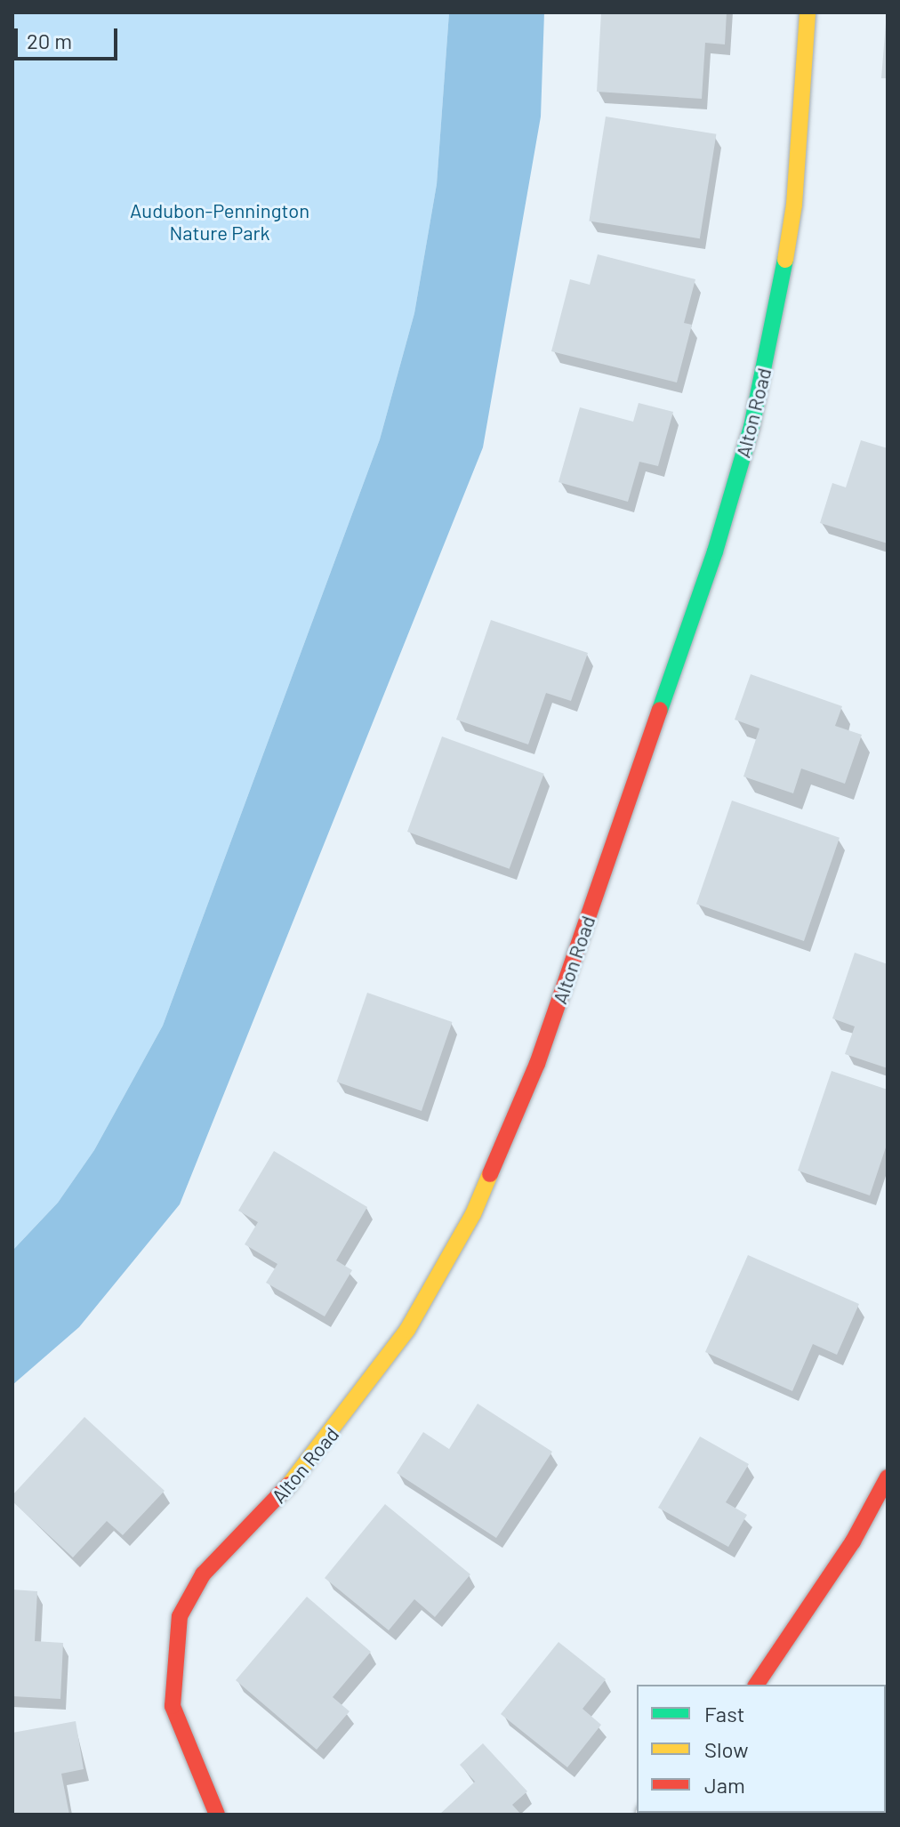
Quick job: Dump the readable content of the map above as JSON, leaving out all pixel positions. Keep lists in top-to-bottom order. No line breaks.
{"streets":{"street":["Alton Road"]},"parks":["Audubon-Pennington Nature Park"],"legend":["Fast","Slow","Jam"],"scale_bar":"20 m"}
